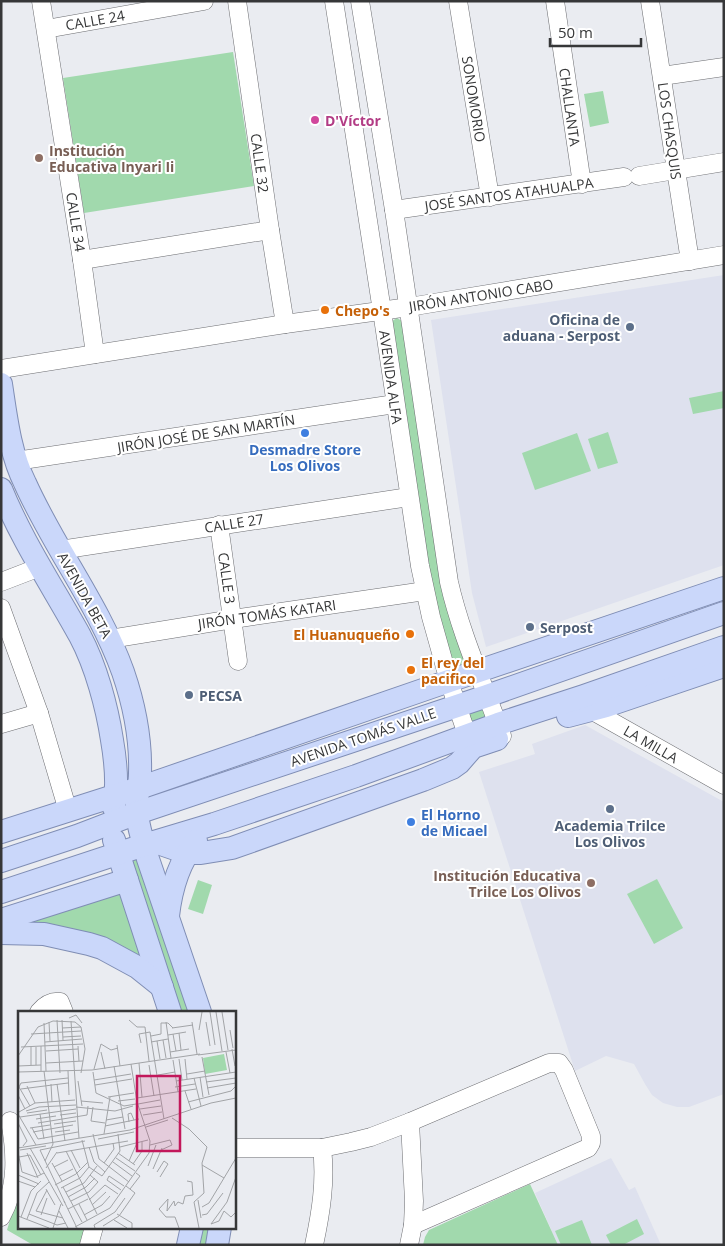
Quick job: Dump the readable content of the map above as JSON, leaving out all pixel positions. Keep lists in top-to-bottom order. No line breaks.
{"streets":{"main road":["AVENIDA BETA","AVENIDA TOMÁS VALLE"],"street":["CALLE 24","SONOMORIO","CHALLANTA","LOS CHASQUIS","CALLE 32","JOSÉ SANTOS ATAHUALPA","CALLE 34","JIRÓN ANTONIO CABO","AVENIDA ALFA","JIRÓN JOSÉ DE SAN MARTÍN","CALLE 27","CALLE 3","JIRÓN TOMÁS KATARI","LA MILLA"]},"crossings":[["CALLE 24","CALLE 34"],["SONOMORIO","JOSÉ SANTOS ATAHUALPA"],["CHALLANTA","JOSÉ SANTOS ATAHUALPA"],["LOS CHASQUIS","JOSÉ SANTOS ATAHUALPA"],["LOS CHASQUIS","JIRÓN ANTONIO CABO"],["CALLE 32","JIRÓN ANTONIO CABO"],["JOSÉ SANTOS ATAHUALPA","AVENIDA ALFA"],["CALLE 34","JIRÓN ANTONIO CABO"],["JIRÓN ANTONIO CABO","AVENIDA ALFA"],["AVENIDA ALFA","JIRÓN JOSÉ DE SAN MARTÍN"],["AVENIDA ALFA","CALLE 27"],["AVENIDA ALFA","JIRÓN TOMÁS KATARI"],["AVENIDA ALFA","AVENIDA TOMÁS VALLE"],["JIRÓN JOSÉ DE SAN MARTÍN","AVENIDA BETA"],["CALLE 27","CALLE 3"],["CALLE 27","AVENIDA BETA"],["CALLE 3","JIRÓN TOMÁS KATARI"],["AVENIDA BETA","JIRÓN TOMÁS KATARI"],["AVENIDA BETA","AVENIDA TOMÁS VALLE"]],"places":["D'Víctor","Institución Educativa Inyari Ii","Chepo's","Oficina de aduana - Serpost","Desmadre Store Los Olivos","Serpost","El Huanuqueño","El rey del pacifico","PECSA","Academia Trilce Los Olivos","El Horno de Micael","Institución Educativa Trilce Los Olivos"],"scale_bar":"50 m"}
